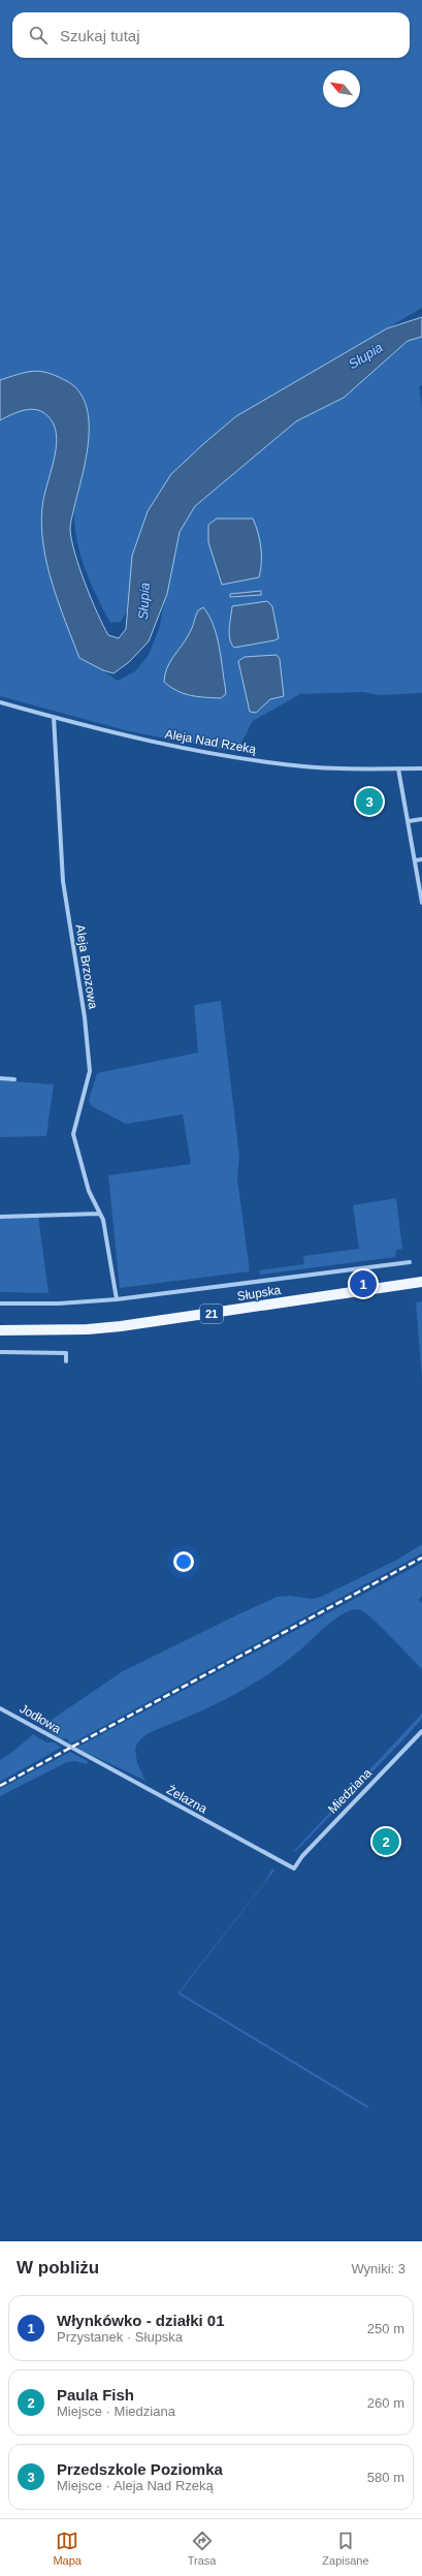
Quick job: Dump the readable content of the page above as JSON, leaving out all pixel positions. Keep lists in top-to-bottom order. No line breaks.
{"streets":{"main road":["Słupska","21"],"street":["Aleja Nad Rzeką","Aleja Brzozowa","Jodłowa","Miedziana","Żelazna"]},"crossings":[["Aleja Nad Rzeką","Aleja Brzozowa"],["Jodłowa","Żelazna"],["Miedziana","Żelazna"]],"water":["Słupia"],"north":"top left","page":{"search":"Szukaj tutaj","pins":["3","1","2"],"heading":["W pobliżu","Wyniki: 3"],"list":[{"mark":"1","name":"Włynkówko - działki 01","note":"Przystanek · Słupska","value":"250 m"},{"mark":"2","name":"Paula Fish","note":"Miejsce · Miedziana","value":"260 m"},{"mark":"3","name":"Przedszkole Poziomka","note":"Miejsce · Aleja Nad Rzeką","value":"580 m"}],"nav":["Mapa","Trasa","Zapisane"]}}
